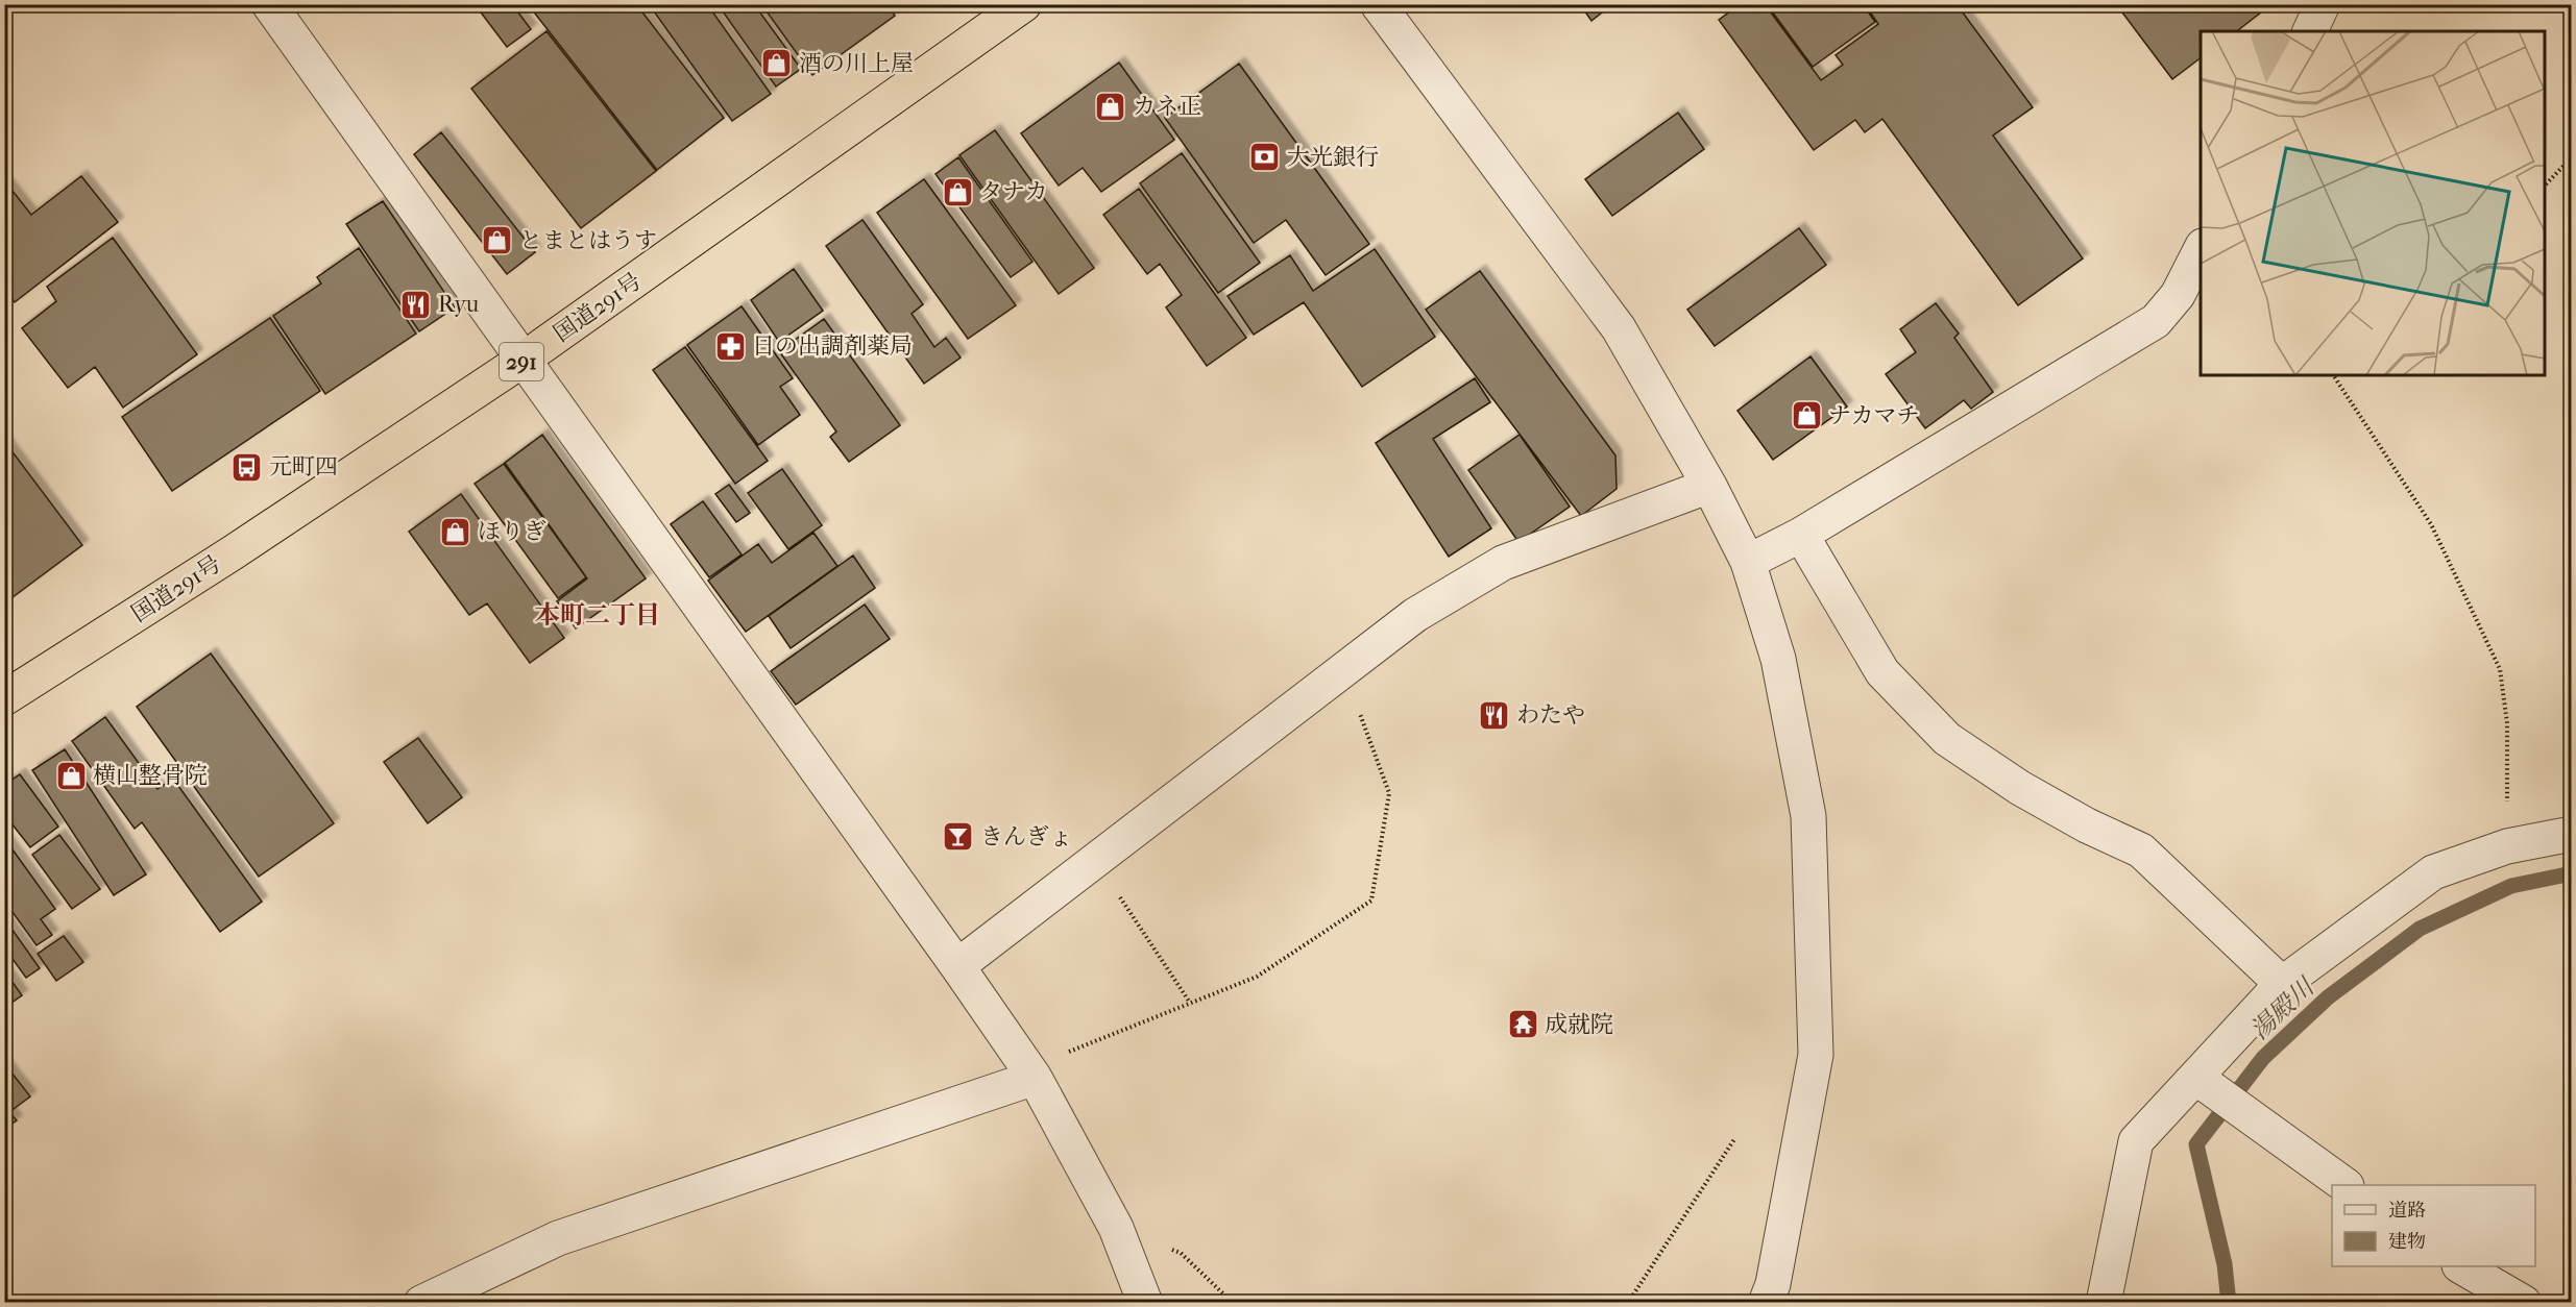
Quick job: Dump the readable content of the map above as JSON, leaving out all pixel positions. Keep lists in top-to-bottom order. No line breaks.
{"streets":{"highway":["国道291号","291"]},"districts":["本町二丁目"],"water":["湯殿川"],"places":{"shop":["酒の川上屋","カネ正","タナカ","とまとはうす","ナカマチ","ほりぎ","横山整骨院"],"bank":["大光銀行"],"restaurant":["Ryu","わたや"],"pharmacy":["日の出調剤薬局"],"bus stop":["元町四"],"bar":["きんぎょ"],"temple":["成就院"]},"legend":["道路","建物"]}
